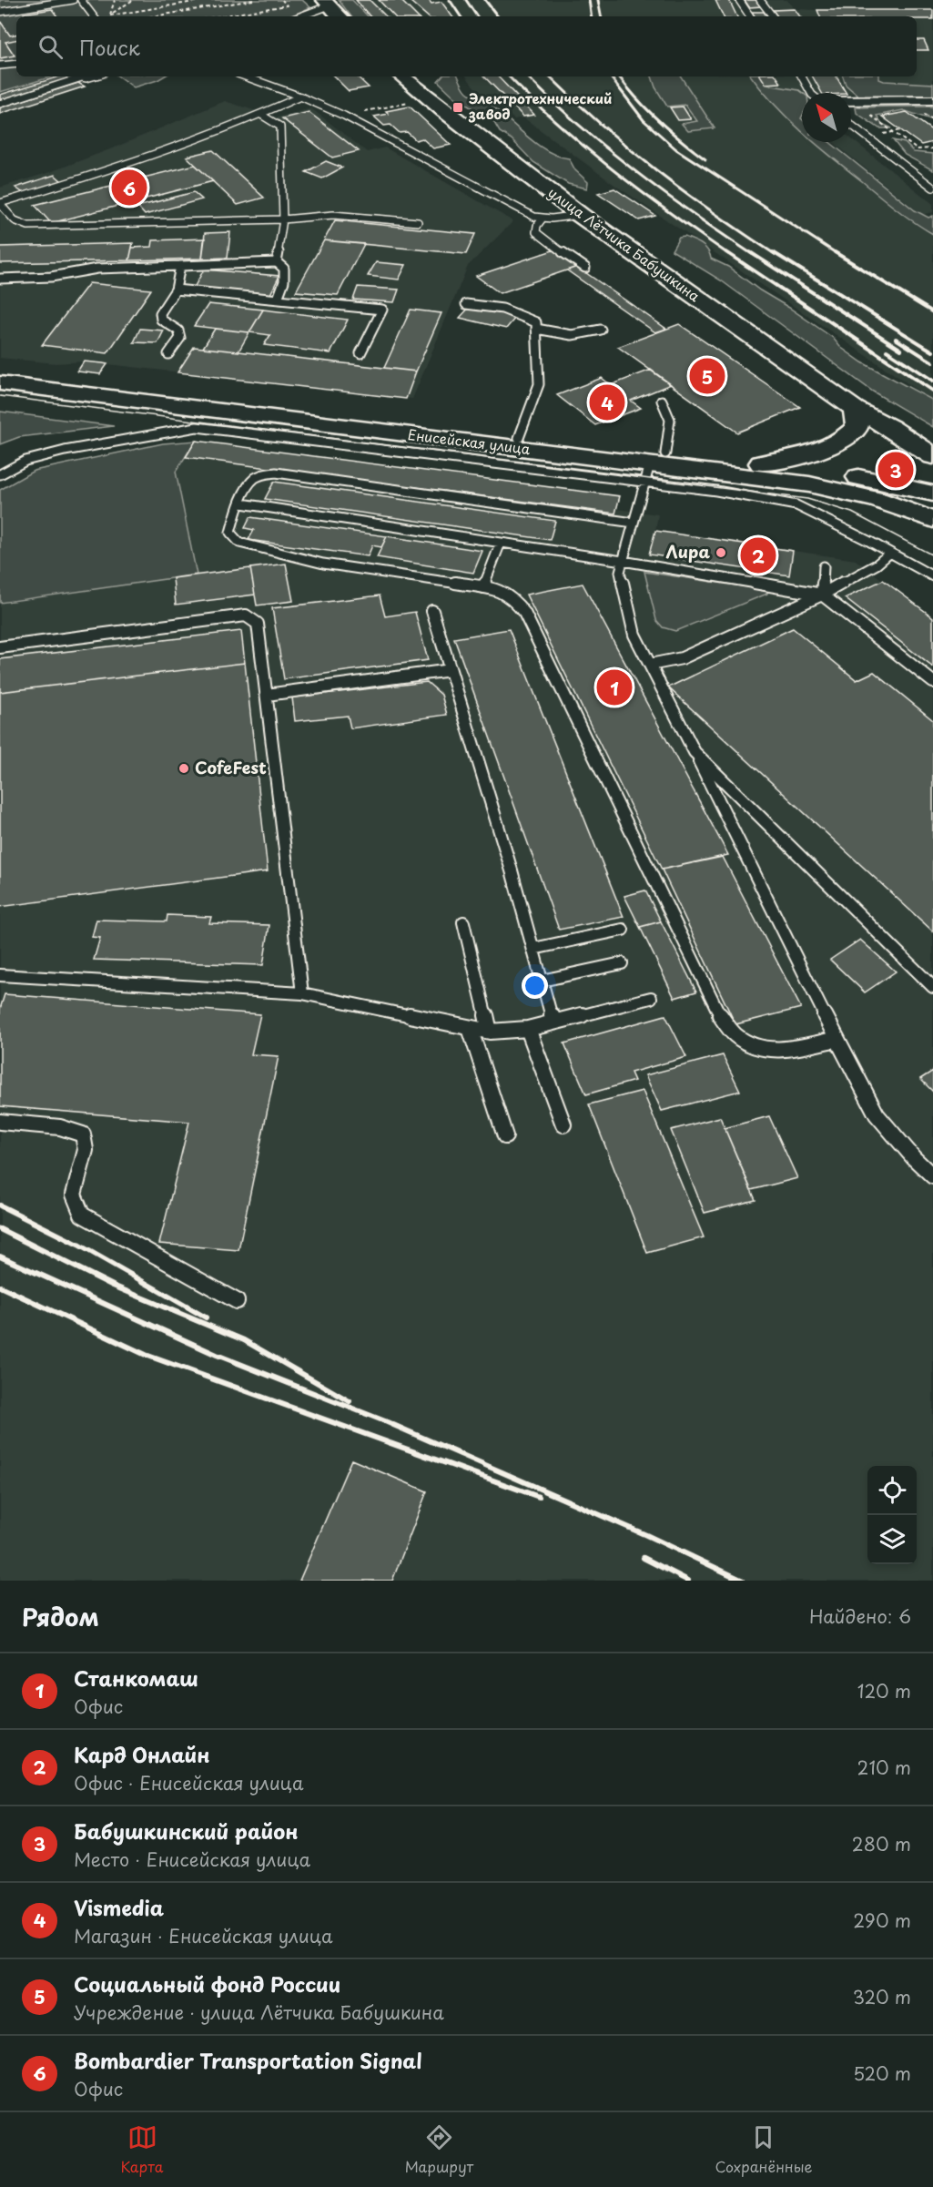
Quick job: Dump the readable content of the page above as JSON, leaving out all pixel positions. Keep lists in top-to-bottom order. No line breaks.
{"streets":{"main road":["улица Лётчика Бабушкина","Енисейская улица"]},"places":{"transit":["Электротехнический завод"],"other":["Лира","CofeFest"]},"north":"top left","page":{"search":"Поиск","pins":["6","5","4","3","2","1"],"heading":["Рядом","Найдено: 6"],"list":[{"mark":"1","name":"Станкомаш","note":"Офис","value":"120 m"},{"mark":"2","name":"Кард Онлайн","note":"Офис · Енисейская улица","value":"210 m"},{"mark":"3","name":"Бабушкинский район","note":"Место · Енисейская улица","value":"280 m"},{"mark":"4","name":"Vismedia","note":"Магазин · Енисейская улица","value":"290 m"},{"mark":"5","name":"Социальный фонд России","note":"Учреждение · улица Лётчика Бабушкина","value":"320 m"},{"mark":"6","name":"Bombardier Transportation Signal","note":"Офис","value":"520 m"}],"nav":["Карта","Маршрут","Сохранённые"]}}
